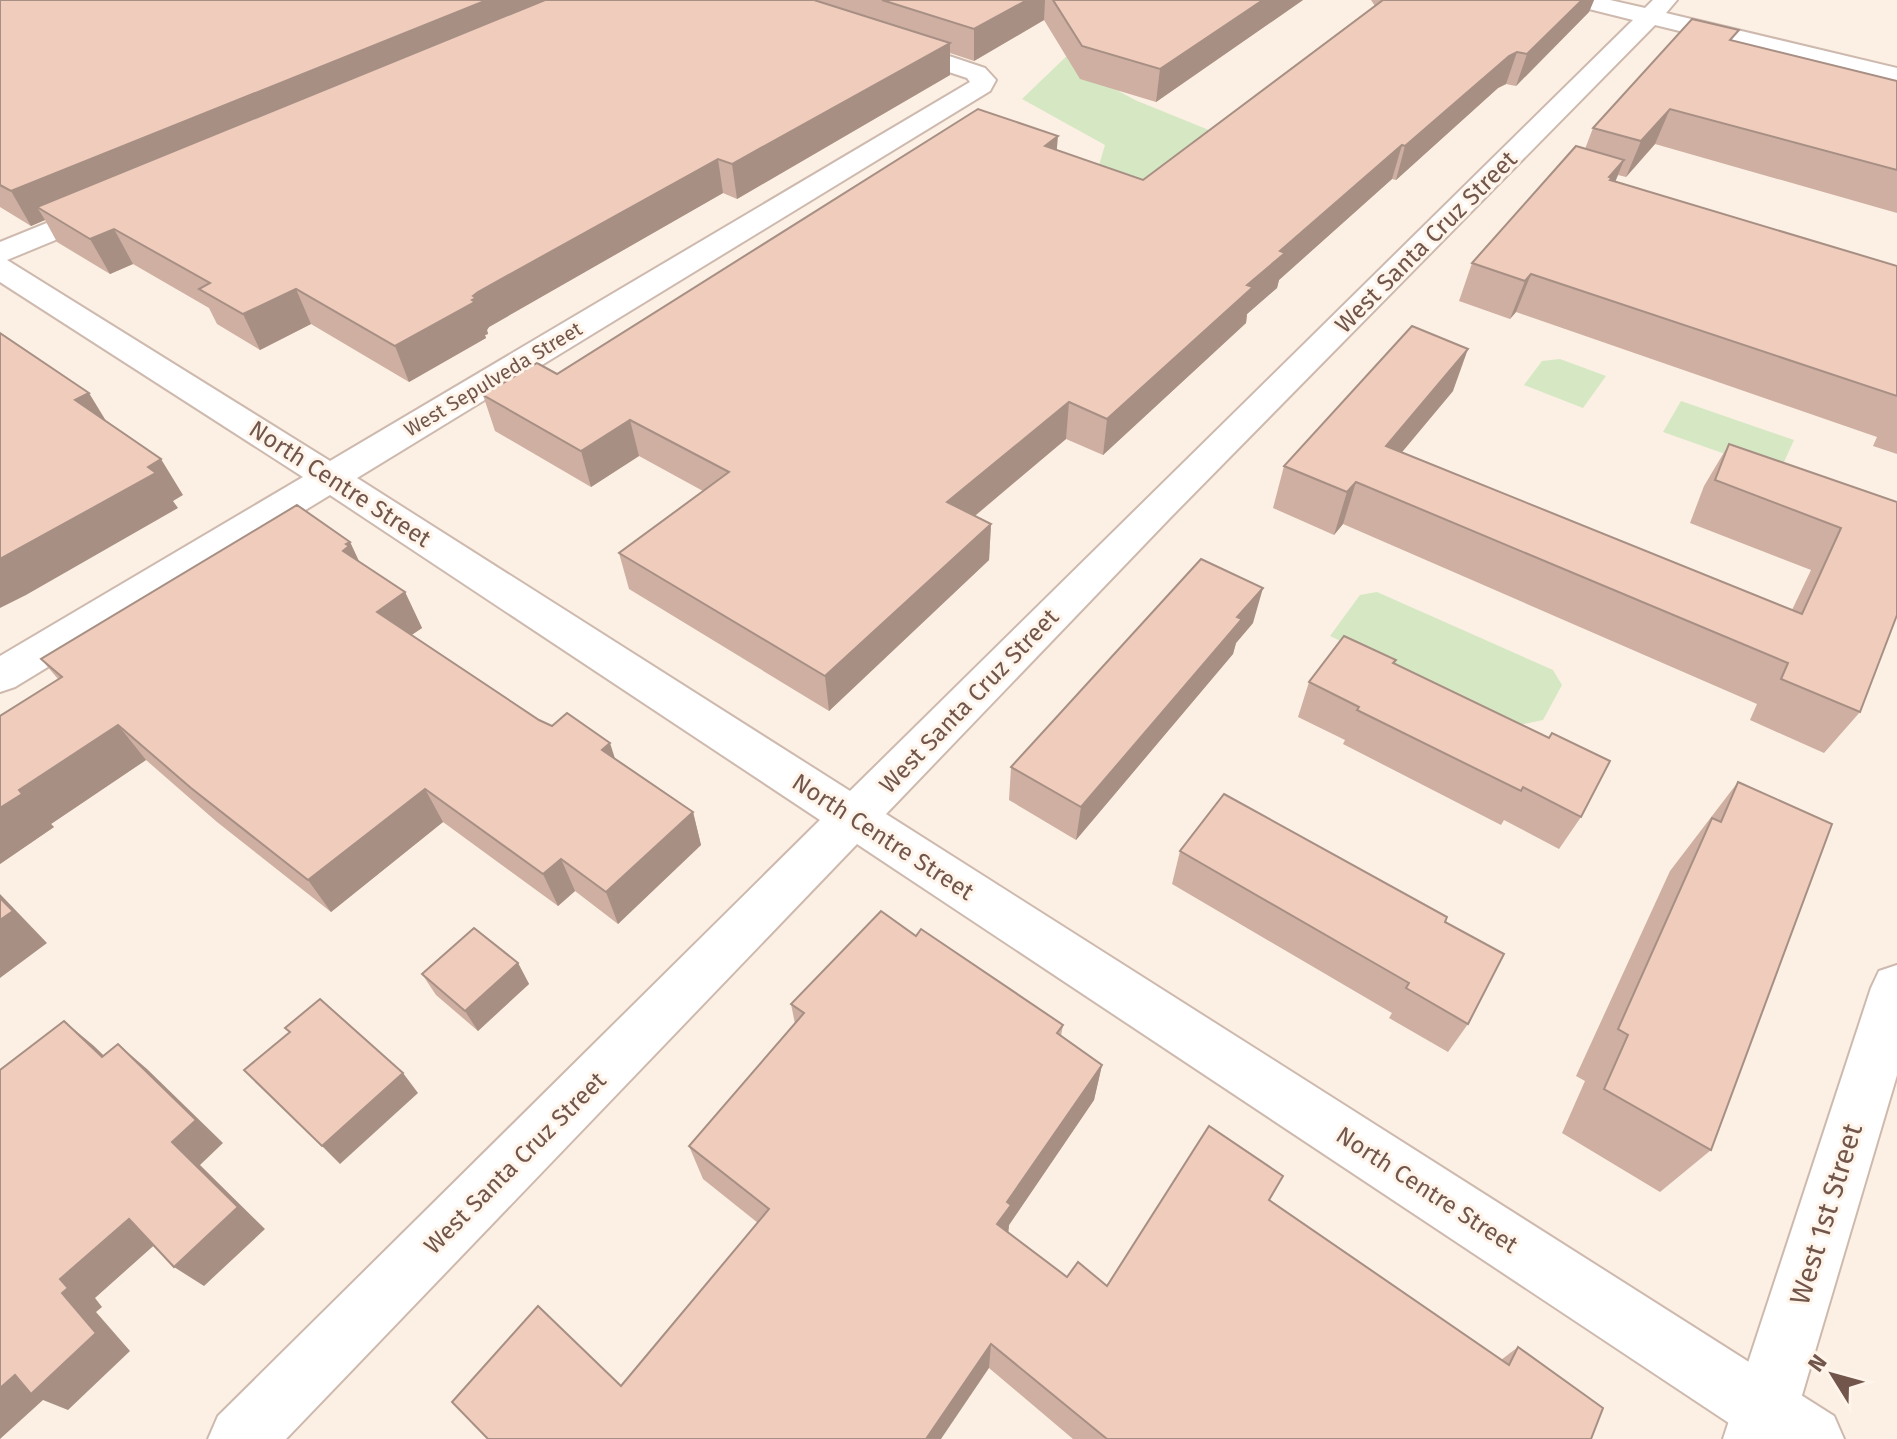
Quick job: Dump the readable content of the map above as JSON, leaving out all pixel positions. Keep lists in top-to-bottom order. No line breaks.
{"streets":{"street":["West Santa Cruz Street","West Sepulveda Street","North Centre Street","West 1st Street"]},"crossings":[["West Santa Cruz Street","North Centre Street"],["West Sepulveda Street","North Centre Street"],["North Centre Street","West 1st Street"]],"north":"top left"}
